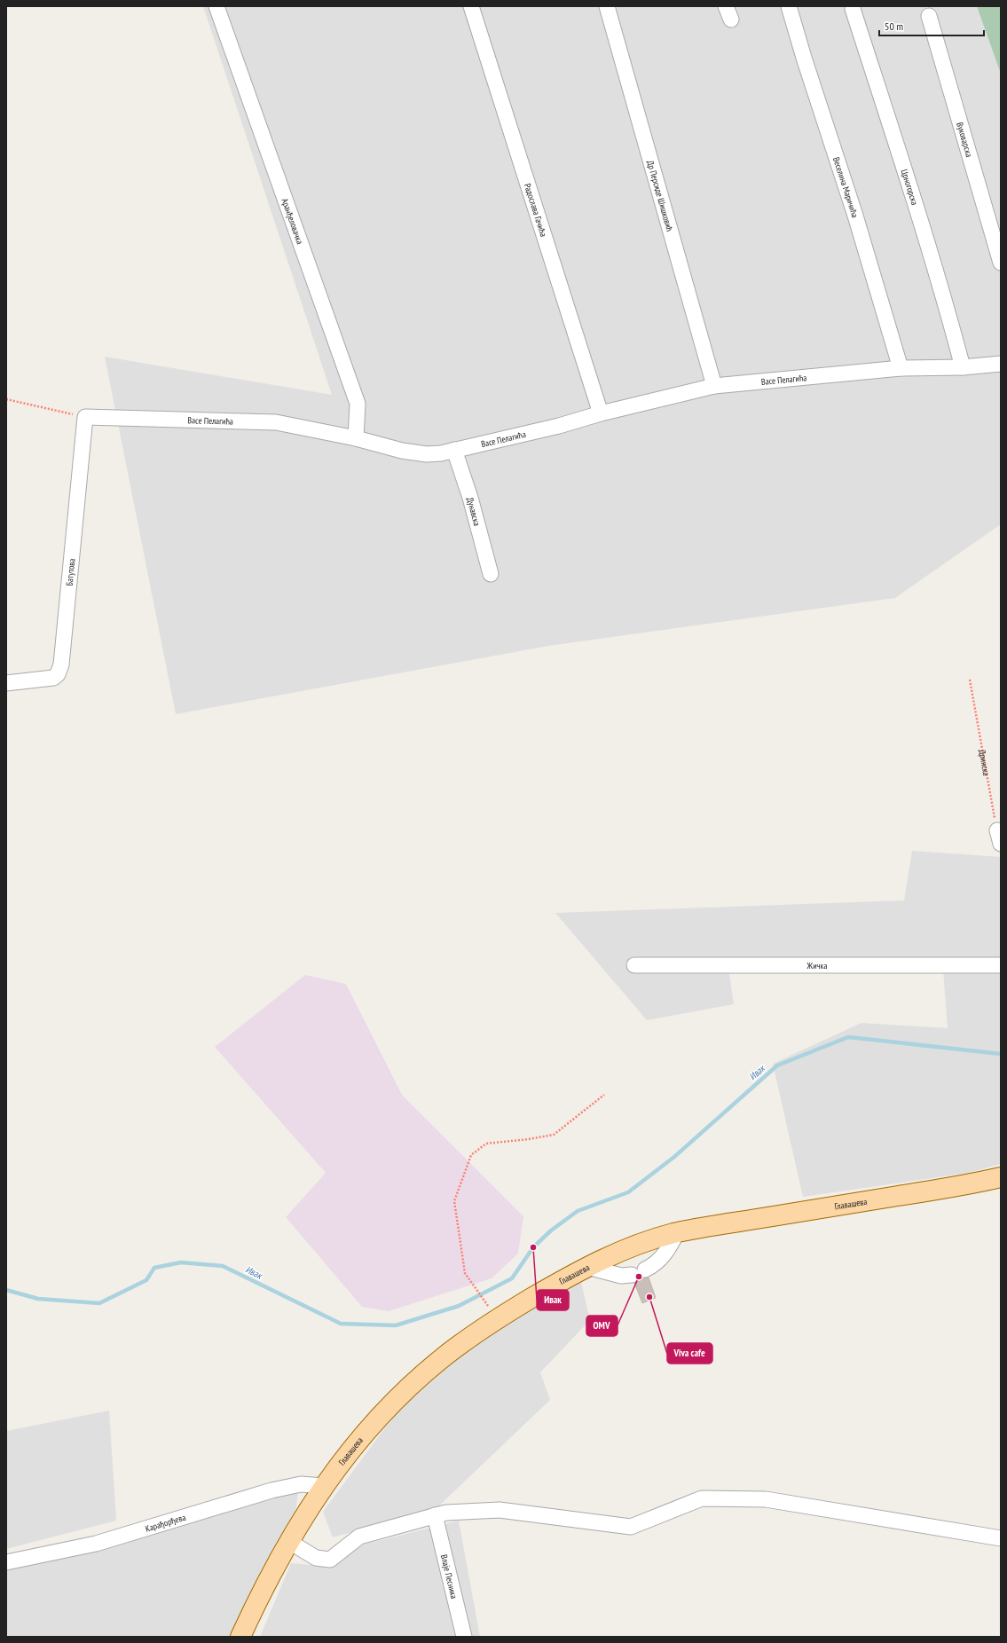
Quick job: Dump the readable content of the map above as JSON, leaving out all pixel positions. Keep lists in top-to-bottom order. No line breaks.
{"streets":{"main road":["Главашева"],"street":["Вуковарска","Веселина Маричића","Црногорска","Др Персиде Шишковић","Радослава Гачића","Аранђеловачка","Васе Пелагића","Дунавска","Батутова","Жичка","Карађорђева","Влаје Песника"],"path":["Дринска"]},"crossings":[["Веселина Маричића","Васе Пелагића"],["Црногорска","Васе Пелагића"],["Др Персиде Шишковић","Васе Пелагића"],["Радослава Гачића","Васе Пелагића"],["Аранђеловачка","Васе Пелагића"],["Васе Пелагића","Дунавска"],["Васе Пелагића","Батутова"],["Главашева","Карађорђева"]],"water":["Ивак"],"places":["Ивак","OMV","Viva cafe"],"scale_bar":"50 m"}
